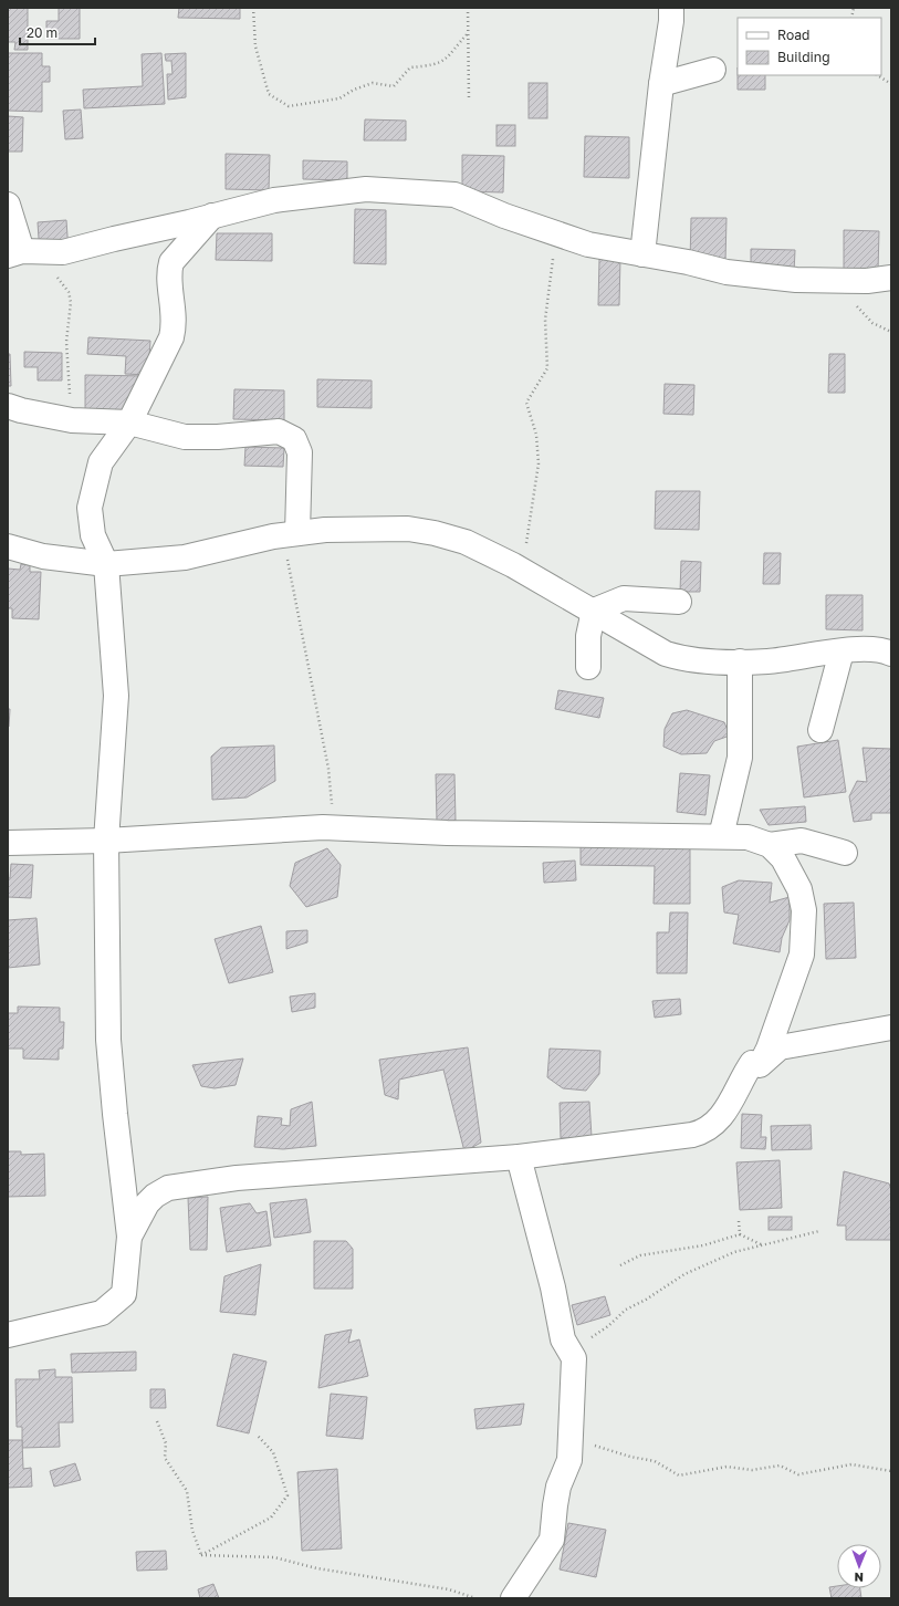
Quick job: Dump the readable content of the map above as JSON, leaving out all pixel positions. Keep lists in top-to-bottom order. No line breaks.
{"legend":["Road","Building"],"scale_bar":"20 m","north":"bottom"}
